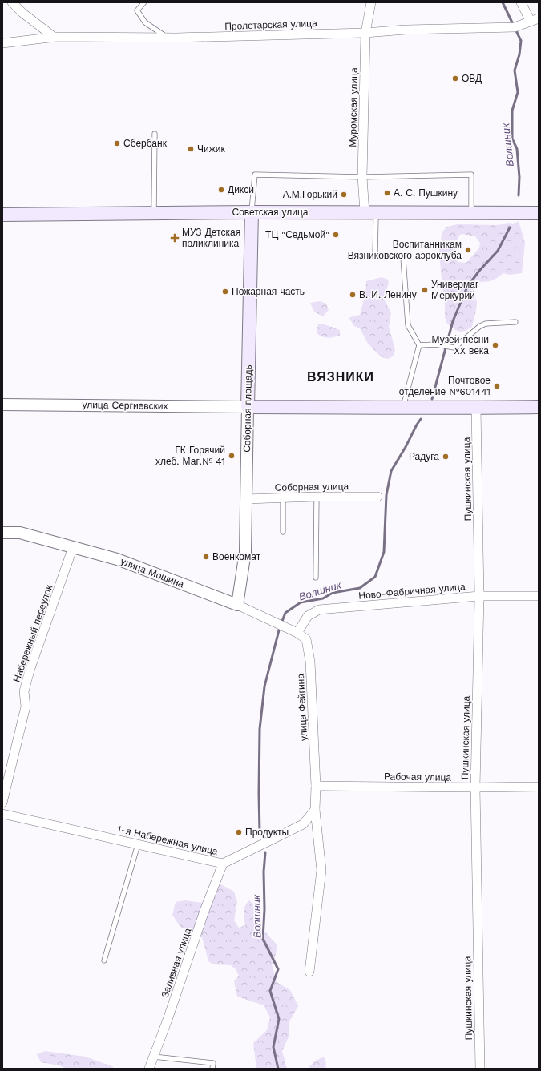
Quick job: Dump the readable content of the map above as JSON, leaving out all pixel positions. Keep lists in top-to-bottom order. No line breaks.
{"streets":{"main road":["Советская улица","Соборная площадь"],"street":["Пролетарская улица","Муромская улица","улица Сергиевских","Пушкинская улица","Соборная улица","улица Мошина","Ново-Фабричная улица","Набережный переулок","улица Фейгина","Рабочая улица","1-я Набережная улица","Заливная улица"]},"crossings":[["Пролетарская улица","Муромская улица"],["Муромская улица","Советская улица"],["Советская улица","Соборная площадь"],["улица Сергиевских","Соборная площадь"],["Соборная площадь","Соборная улица"],["Соборная площадь","улица Мошина"],["Пушкинская улица","Ново-Фабричная улица"],["Пушкинская улица","Рабочая улица"],["улица Мошина","Ново-Фабричная улица"],["улица Мошина","Набережный переулок"],["улица Мошина","улица Фейгина"],["Ново-Фабричная улица","улица Фейгина"],["улица Фейгина","Рабочая улица"],["улица Фейгина","1-я Набережная улица"],["1-я Набережная улица","Заливная улица"]],"districts":["ВЯЗНИКИ"],"water":["Волшник"],"places":{"other":["ОВД","Сбербанк","Чижик","Дикси","А. С. Пушкину","А.М.Горький","ТЦ \"Седьмой\"","Воспитанникам Вязниковского аэроклуба","Универмаг Меркурий","Пожарная часть","В. И. Ленину","Музей песни XX века","Почтовое отделение №601441","ГК Горячий хлеб. Маг.№ 41","Радуга","Военкомат","Продукты"],"health":["МУЗ Детская поликлиника"]}}
